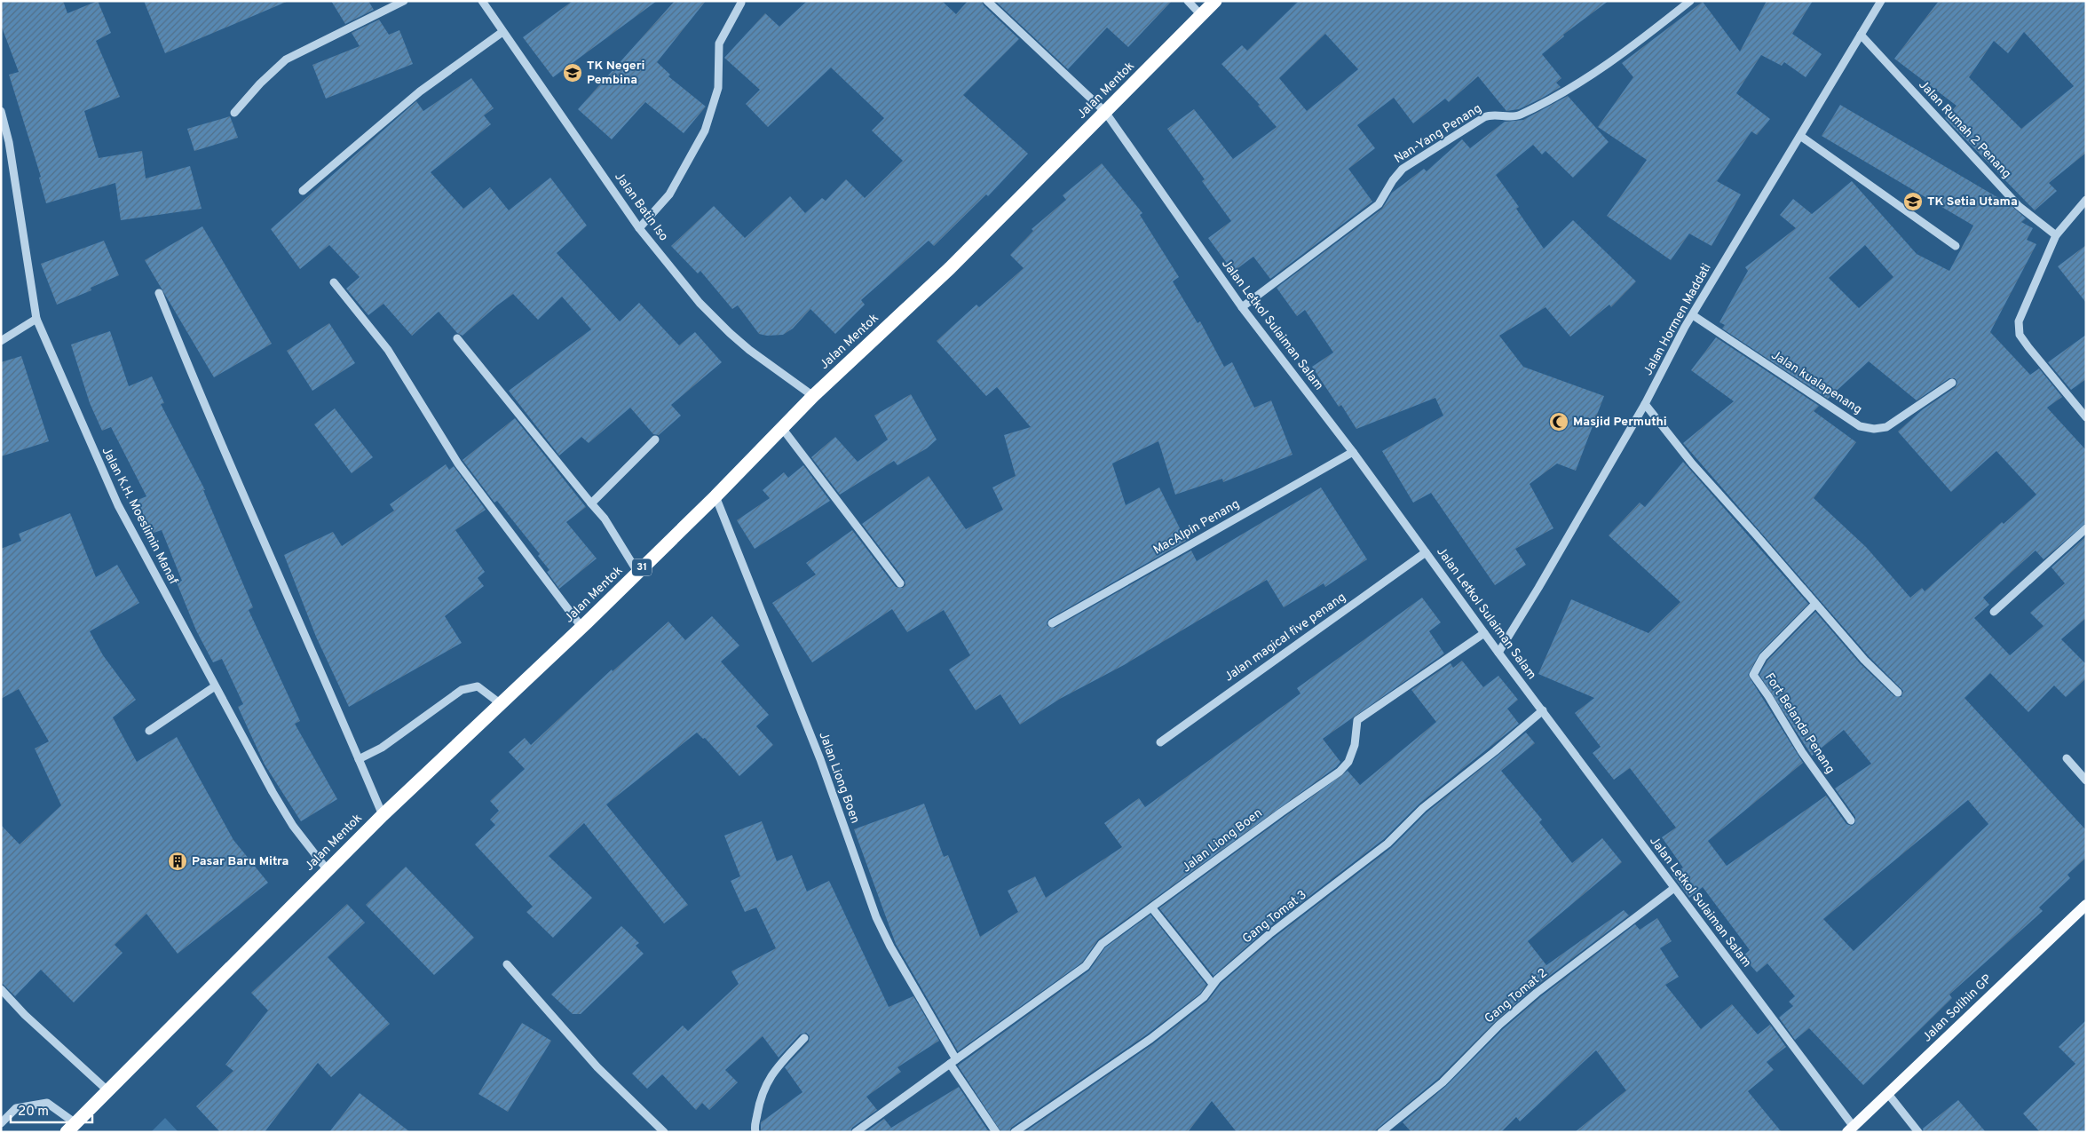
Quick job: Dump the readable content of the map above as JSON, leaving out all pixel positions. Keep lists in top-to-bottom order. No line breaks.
{"streets":{"highway":["Jalan Mentok","31"],"main road":["Jalan Solihin GP"],"street":["Jalan Rumah 2 Penang","Nan-Yang Penang","Jalan Batin Iso","Jalan Hormen Maddati","Jalan Letkol Sulaiman Salam","Jalan kualapenang","Jalan K.H. Moeslimin Manaf","MacAlpin Penang","Jalan magical five penang","Fort Belanda Penang","Jalan Liong Boen","Gang Tomat 3","Gang Tomat 2"]},"crossings":[["Jalan Mentok","Jalan Batin Iso"],["Jalan Mentok","Jalan Letkol Sulaiman Salam"],["Jalan Mentok","Jalan K.H. Moeslimin Manaf"],["Jalan Mentok","Jalan Liong Boen"],["Jalan Rumah 2 Penang","Jalan Hormen Maddati"],["Nan-Yang Penang","Jalan Letkol Sulaiman Salam"],["Jalan Hormen Maddati","Jalan Letkol Sulaiman Salam"],["Jalan Hormen Maddati","Jalan kualapenang"],["Jalan Letkol Sulaiman Salam","MacAlpin Penang"],["Jalan Letkol Sulaiman Salam","Jalan magical five penang"],["Jalan Letkol Sulaiman Salam","Jalan Liong Boen"],["Jalan Letkol Sulaiman Salam","Gang Tomat 3"],["Jalan Letkol Sulaiman Salam","Gang Tomat 2"],["Jalan Letkol Sulaiman Salam","Jalan Solihin GP"]],"places":{"school or university":["TK Negeri Pembina","TK Setia Utama"],"mosque":["Masjid Permuthi"],"building":["Pasar Baru Mitra"]},"scale_bar":"20 m"}
